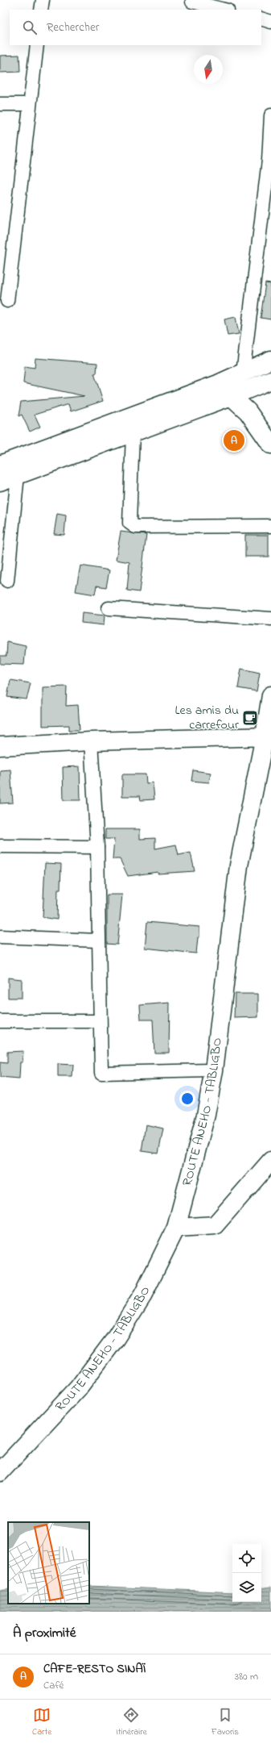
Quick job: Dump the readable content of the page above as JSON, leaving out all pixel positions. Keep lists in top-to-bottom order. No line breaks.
{"streets":{"main road":["ROUTE ANEHO - TABLIGBO"]},"places":{"cafe":["Les amis du carrefour"]},"north":"bottom","page":{"search":"Rechercher","pins":"A","heading":"À proximité","list":[{"mark":"A","name":"CAFE-RESTO SINAÏ","note":"Café","value":"380 m"}],"nav":["Carte","Itinéraire","Favoris"]}}
